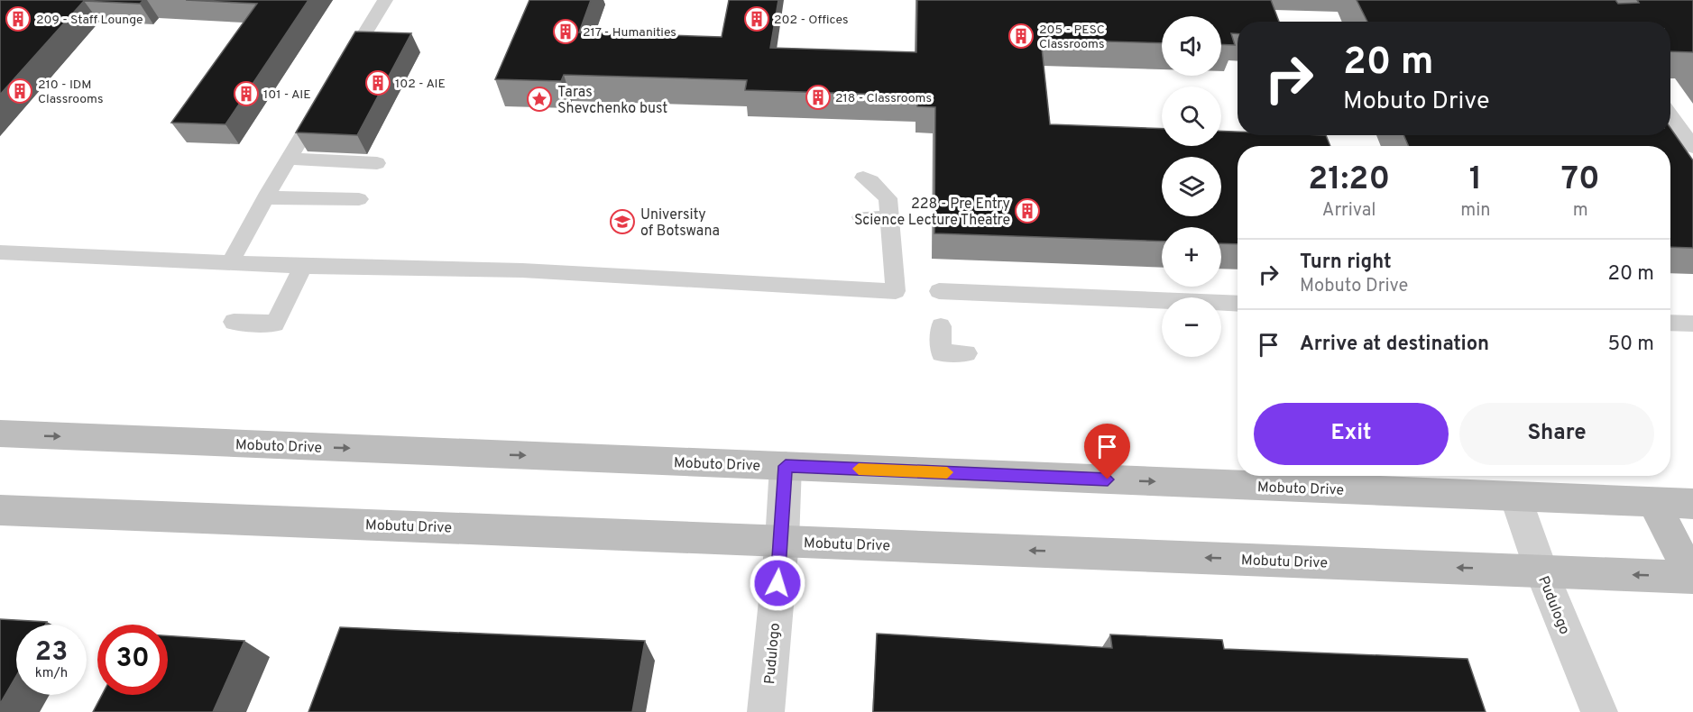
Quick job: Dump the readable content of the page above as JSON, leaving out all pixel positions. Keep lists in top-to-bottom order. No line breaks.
{"streets":{"main road":["Mobuto Drive","Mobutu Drive"],"street":["Pudulogo"]},"crossings":[["Mobuto Drive","Pudulogo"],["Mobutu Drive","Pudulogo"]],"one_way":["Mobuto Drive","Mobutu Drive"],"places":{"building":["209 - Staff Lounge","202 - Offices","217 - Humanities","205 - PESC Classrooms","102 - AIE","210 - IDM Classrooms","101 - AIE","218 - Classrooms","228 - Pre Entry Science Lecture Theatre"],"place":["Taras Shevchenko bust"],"school or university":["University of Botswana"]},"page":{"map_buttons":["+","−"],"turn":["20 m","Mobuto Drive"],"eta":["21:20","Arrival","1","min","70","m"],"list":[{"name":"Turn right","note":"Mobuto Drive","value":"20 m"},{"name":"Arrive at destination","value":"50 m"}],"buttons":["Exit","Share"],"speed":"23 km/h","limit":"30"}}
